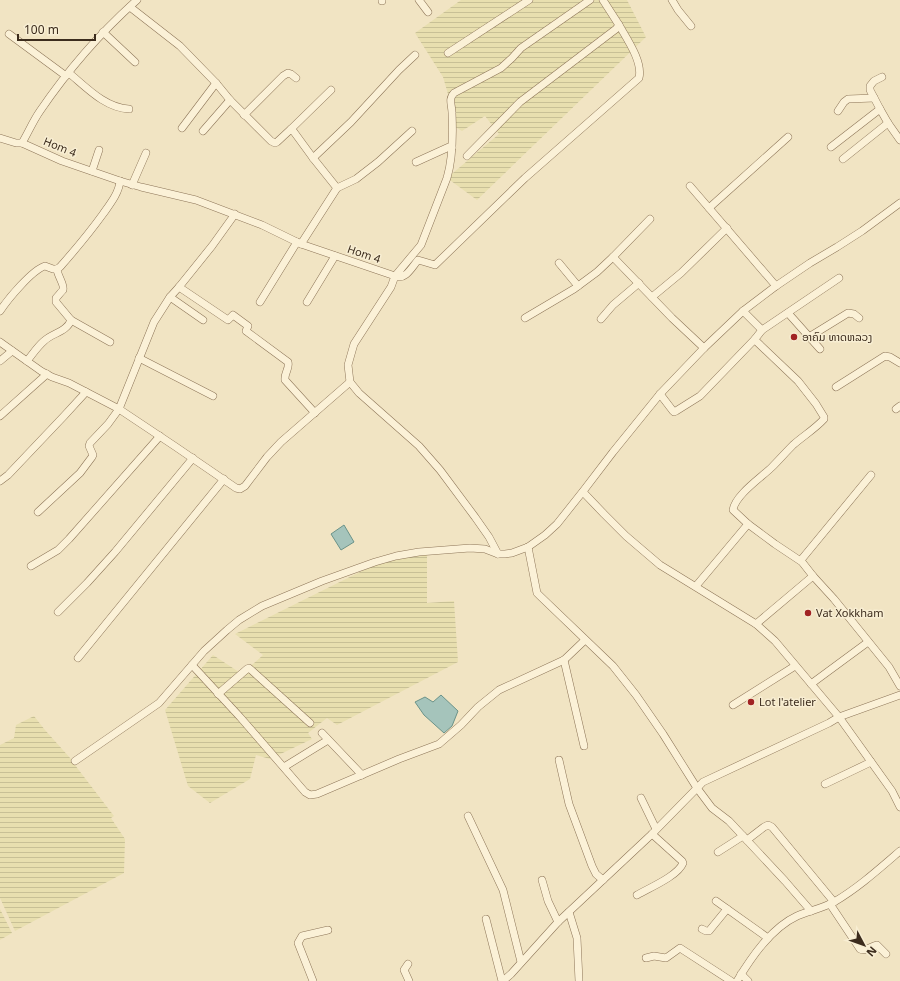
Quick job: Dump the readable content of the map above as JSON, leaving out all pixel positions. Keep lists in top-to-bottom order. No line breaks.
{"streets":{"street":["Hom 4"]},"places":["ອາຄົມ ທາດຫລວງ","Vat Xokkham","Lot l'atelier"],"scale_bar":"100 m","north":"bottom right"}
